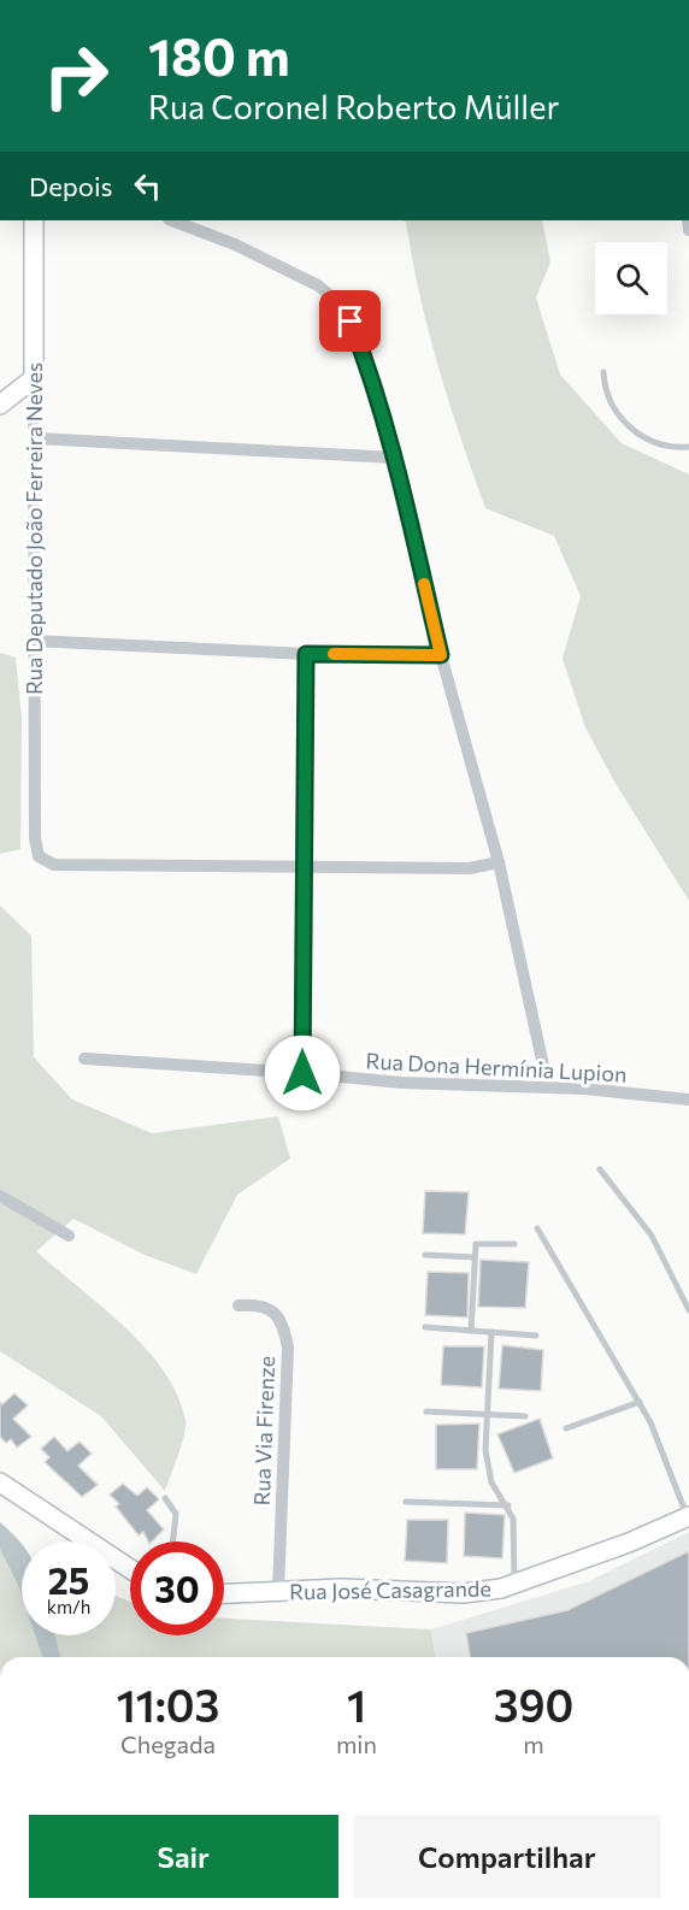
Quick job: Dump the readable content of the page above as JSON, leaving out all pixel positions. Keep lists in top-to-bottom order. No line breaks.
{"streets":{"street":["Rua Deputado João Ferreira Neves","Rua Dona Hermínia Lupion","Rua Via Firenze","Rua José Casagrande"]},"crossings":[["Rua Via Firenze","Rua José Casagrande"]],"page":{"turn":["180 m","Rua Coronel Roberto Müller"],"then":"Depois","speed":"25 km/h","limit":"30","eta":["11:03","Chegada","1","min","390","m"],"buttons":["Sair","Compartilhar"]}}
